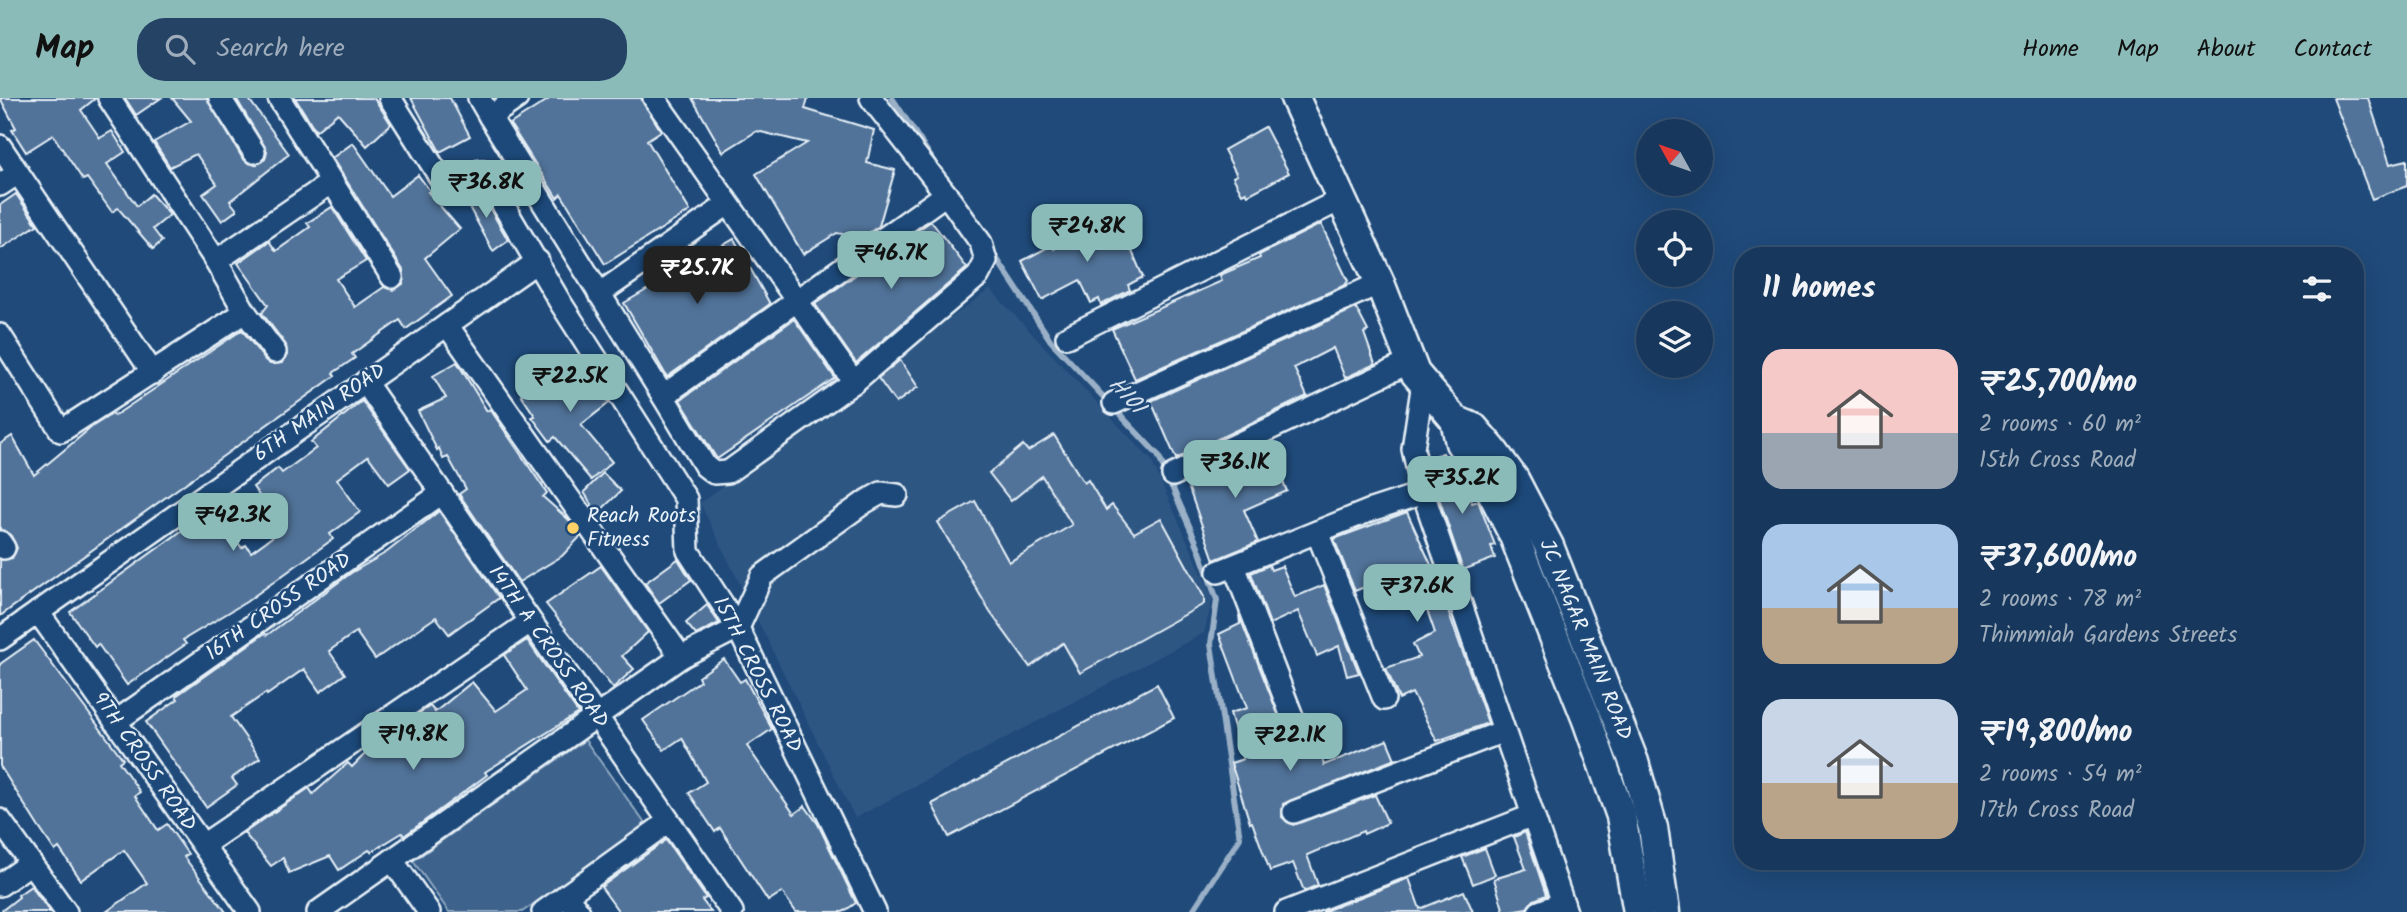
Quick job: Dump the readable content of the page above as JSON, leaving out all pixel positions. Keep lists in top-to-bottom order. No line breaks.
{"streets":{"main road":["JC NAGAR MAIN ROAD"],"street":["6TH MAIN ROAD","16TH CROSS ROAD","14TH A CROSS ROAD","15TH CROSS ROAD","9TH CROSS ROAD"]},"crossings":[["6TH MAIN ROAD","14TH A CROSS ROAD"],["6TH MAIN ROAD","15TH CROSS ROAD"],["6TH MAIN ROAD","9TH CROSS ROAD"],["16TH CROSS ROAD","14TH A CROSS ROAD"],["16TH CROSS ROAD","9TH CROSS ROAD"]],"water":["H101"],"places":["Reach Roots Fitness"],"north":"top left","page":{"header":"Map","search":"Search here","nav":["Home","Map","About","Contact"],"price":["₹36.8K","₹24.8K","₹46.7K","₹25.7K","₹22.5K","₹36.1K","₹35.2K","₹42.3K","₹37.6K","₹19.8K","₹22.1K"],"heading":"11 homes","list":[{"name":"₹25,700/mo","note":"2 rooms · 60 m² · 15th Cross Road"},{"name":"₹37,600/mo","note":"2 rooms · 78 m² · Thimmiah Gardens Streets"},{"name":"₹19,800/mo","note":"2 rooms · 54 m² · 17th Cross Road"}]}}
